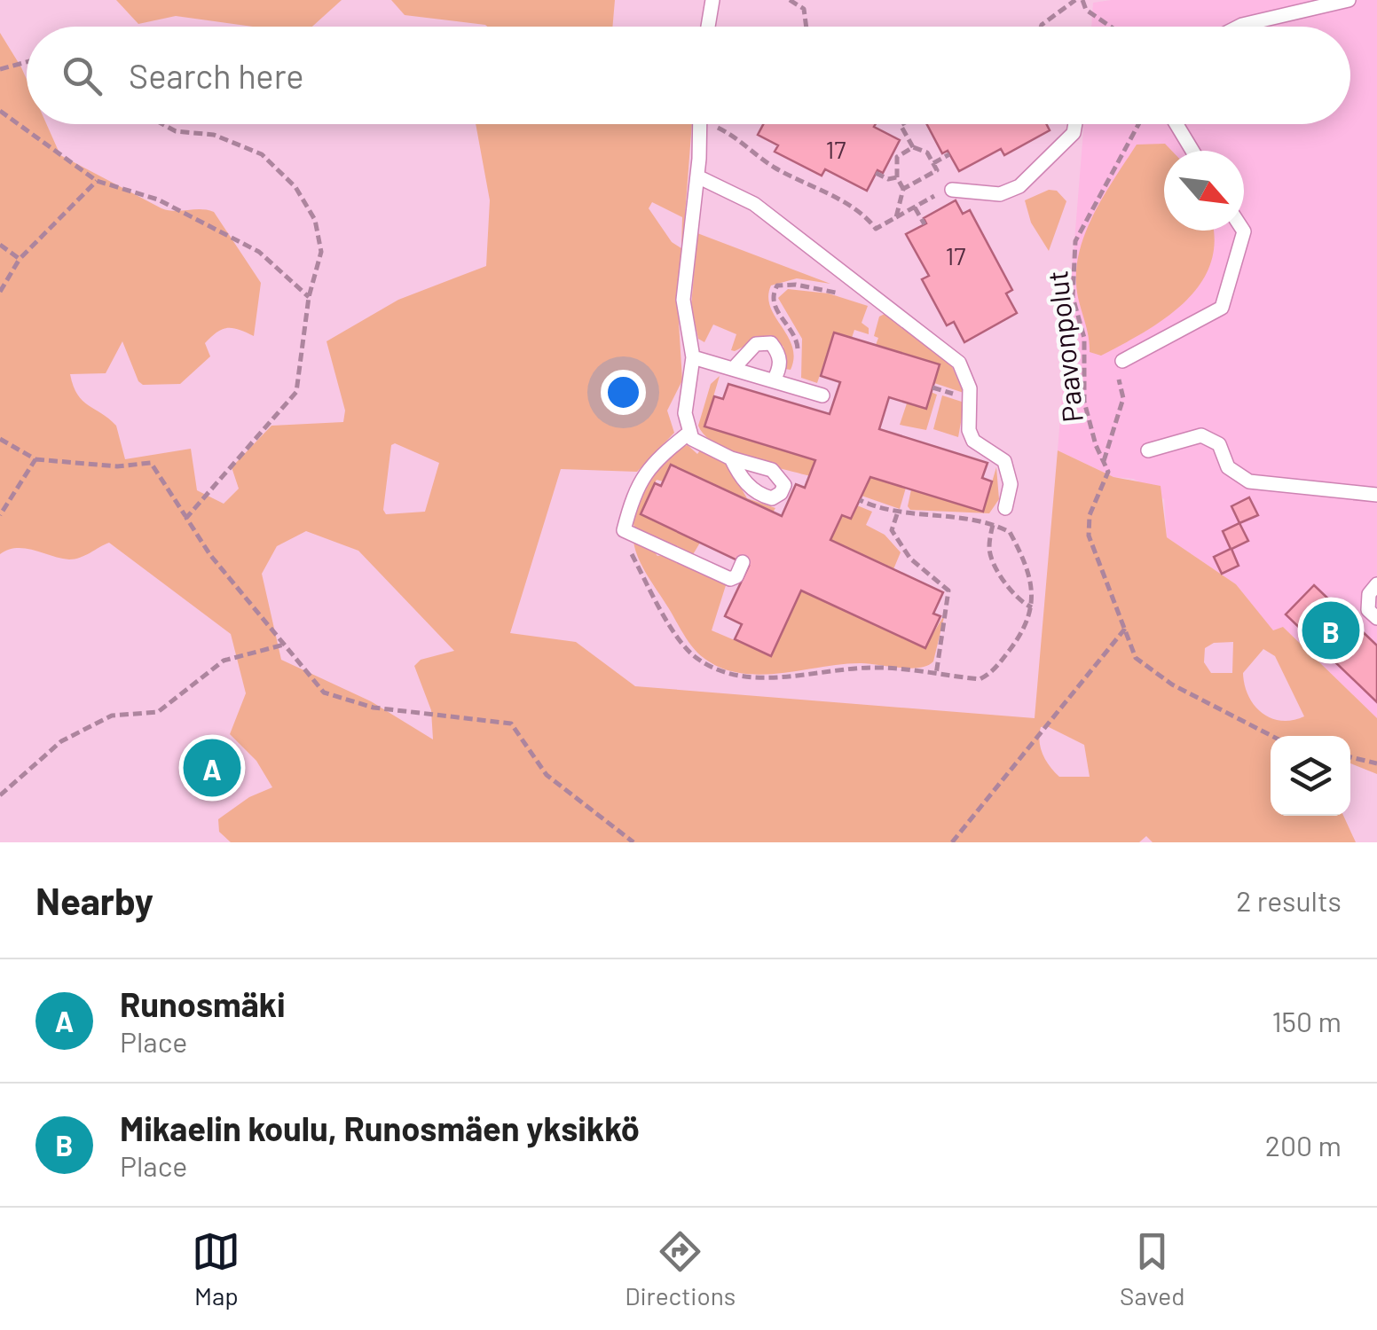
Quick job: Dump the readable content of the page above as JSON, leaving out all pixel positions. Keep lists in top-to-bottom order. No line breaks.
{"streets":{"path":["Paavonpolut"]},"house_numbers":["17","17"],"north":"bottom right","page":{"search":"Search here","pins":["B","A"],"heading":["Nearby","2 results"],"list":[{"mark":"A","name":"Runosmäki","note":"Place","value":"150 m"},{"mark":"B","name":"Mikaelin koulu, Runosmäen yksikkö","note":"Place","value":"200 m"}],"nav":["Map","Directions","Saved"]}}
